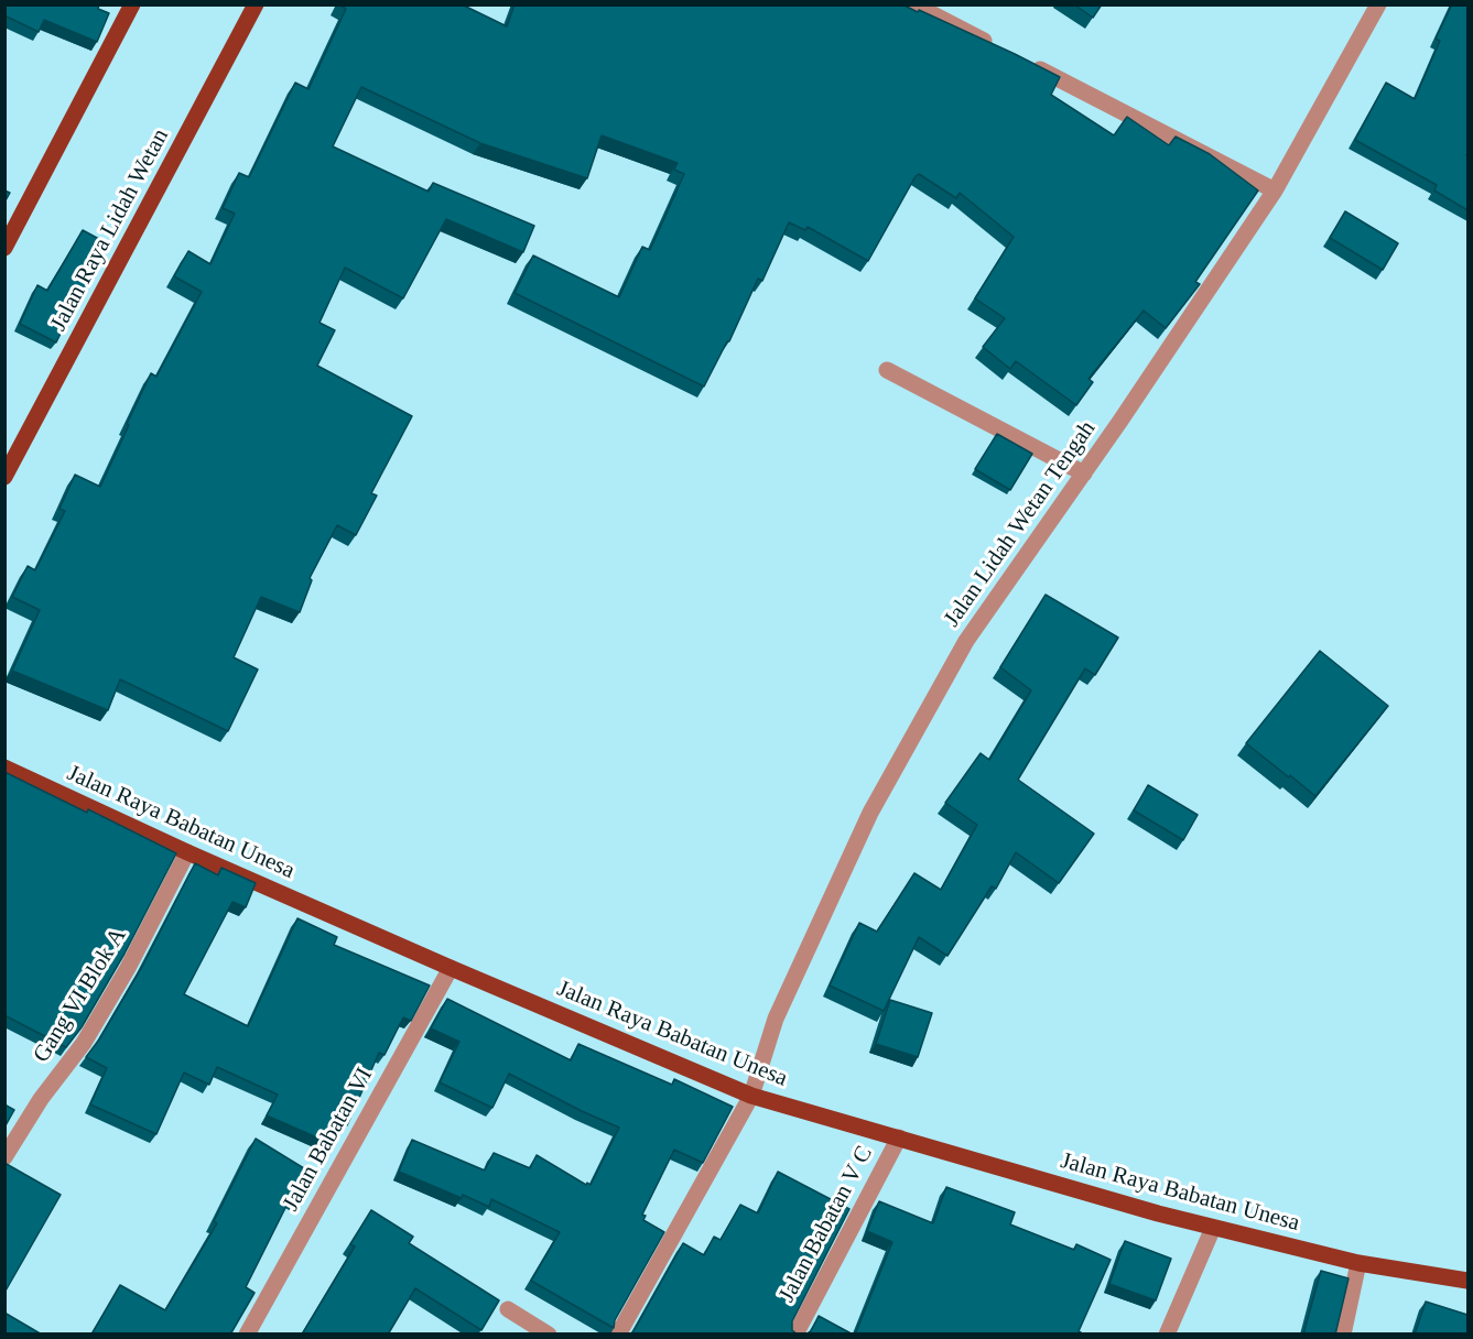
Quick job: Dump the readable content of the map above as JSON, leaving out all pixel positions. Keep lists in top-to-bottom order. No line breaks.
{"streets":{"main road":["Jalan Raya Lidah Wetan","Jalan Raya Babatan Unesa"],"street":["Jalan Lidah Wetan Tengah","Gang VI Blok A","Jalan Babatan VI","Jalan Babatan V C"]},"crossings":[["Jalan Lidah Wetan Tengah","Jalan Raya Babatan Unesa"],["Jalan Raya Babatan Unesa","Gang VI Blok A"],["Jalan Raya Babatan Unesa","Jalan Babatan VI"],["Jalan Raya Babatan Unesa","Jalan Babatan V C"]]}
